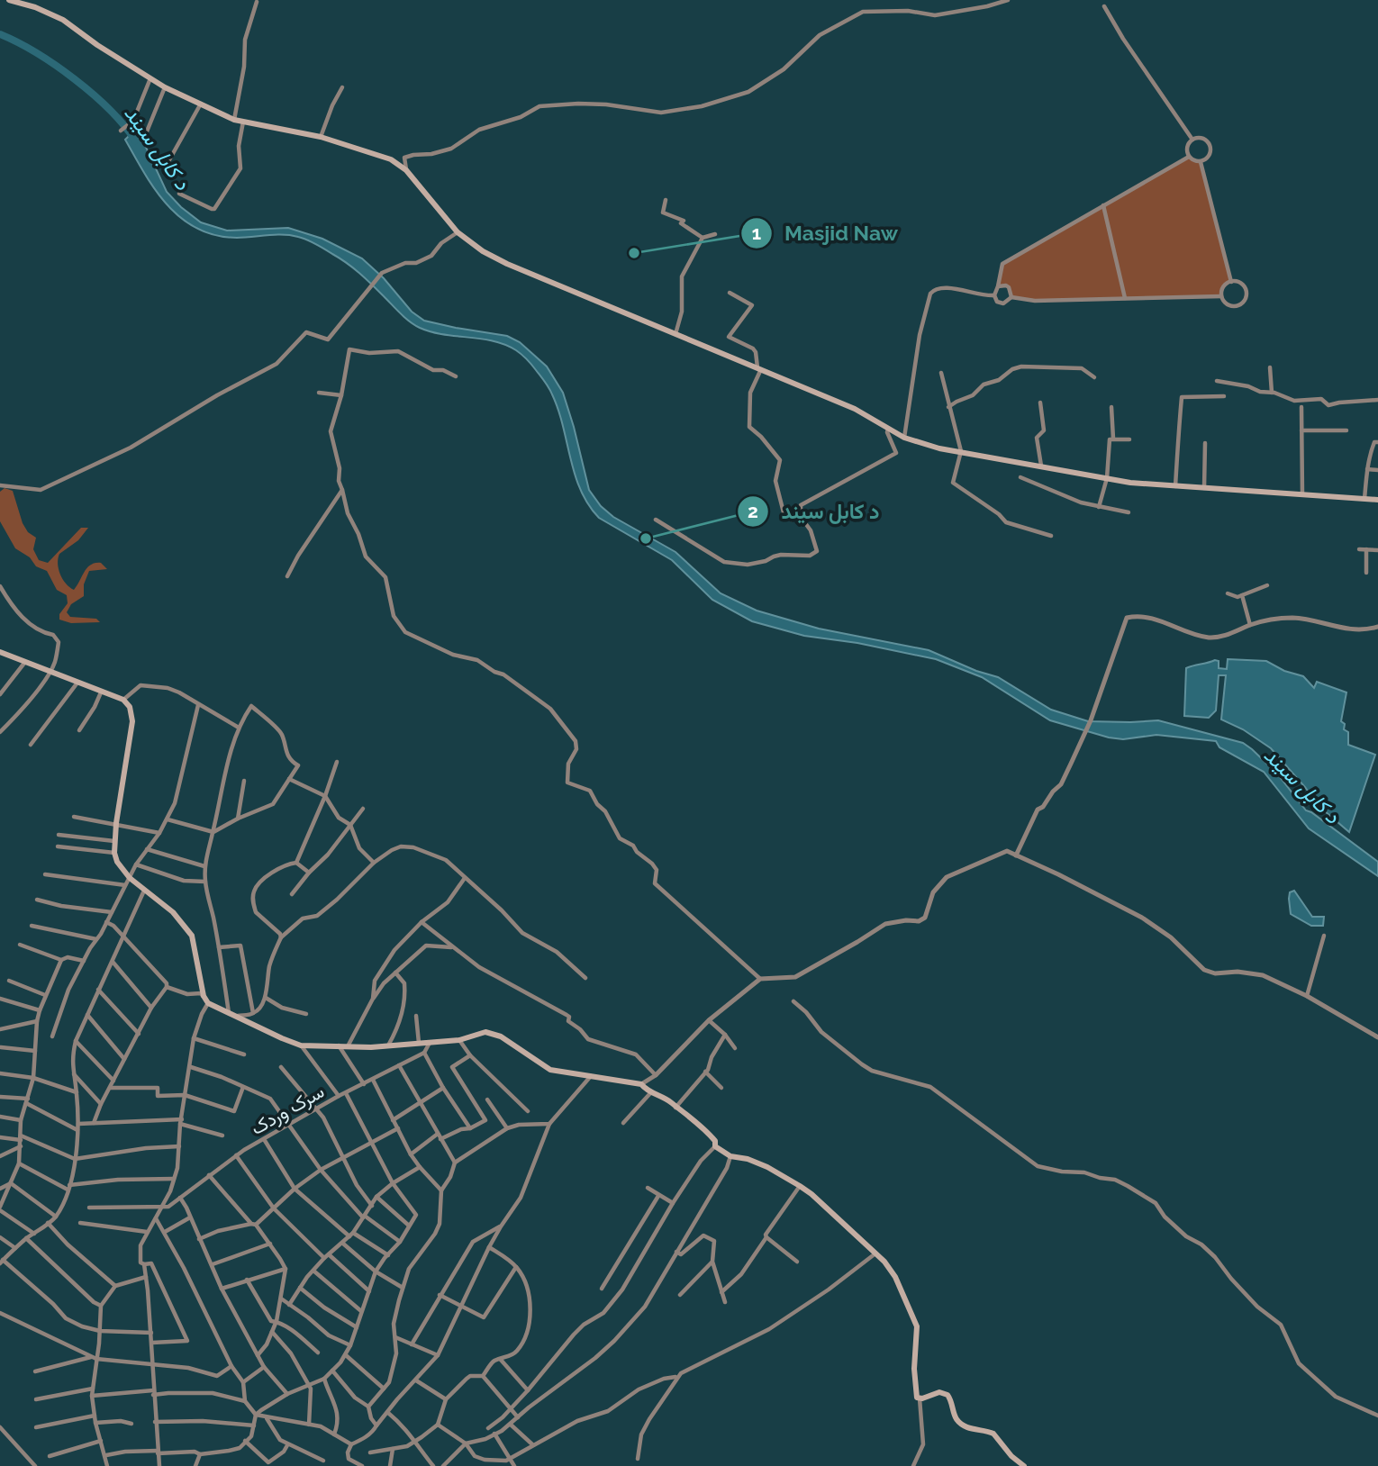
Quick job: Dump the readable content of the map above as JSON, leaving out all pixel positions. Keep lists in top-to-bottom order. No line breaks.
{"streets":{"street":["سرک وردک"]},"water":["د کابل سيند"],"places":["Masjid Naw","د کابل سيند"]}
